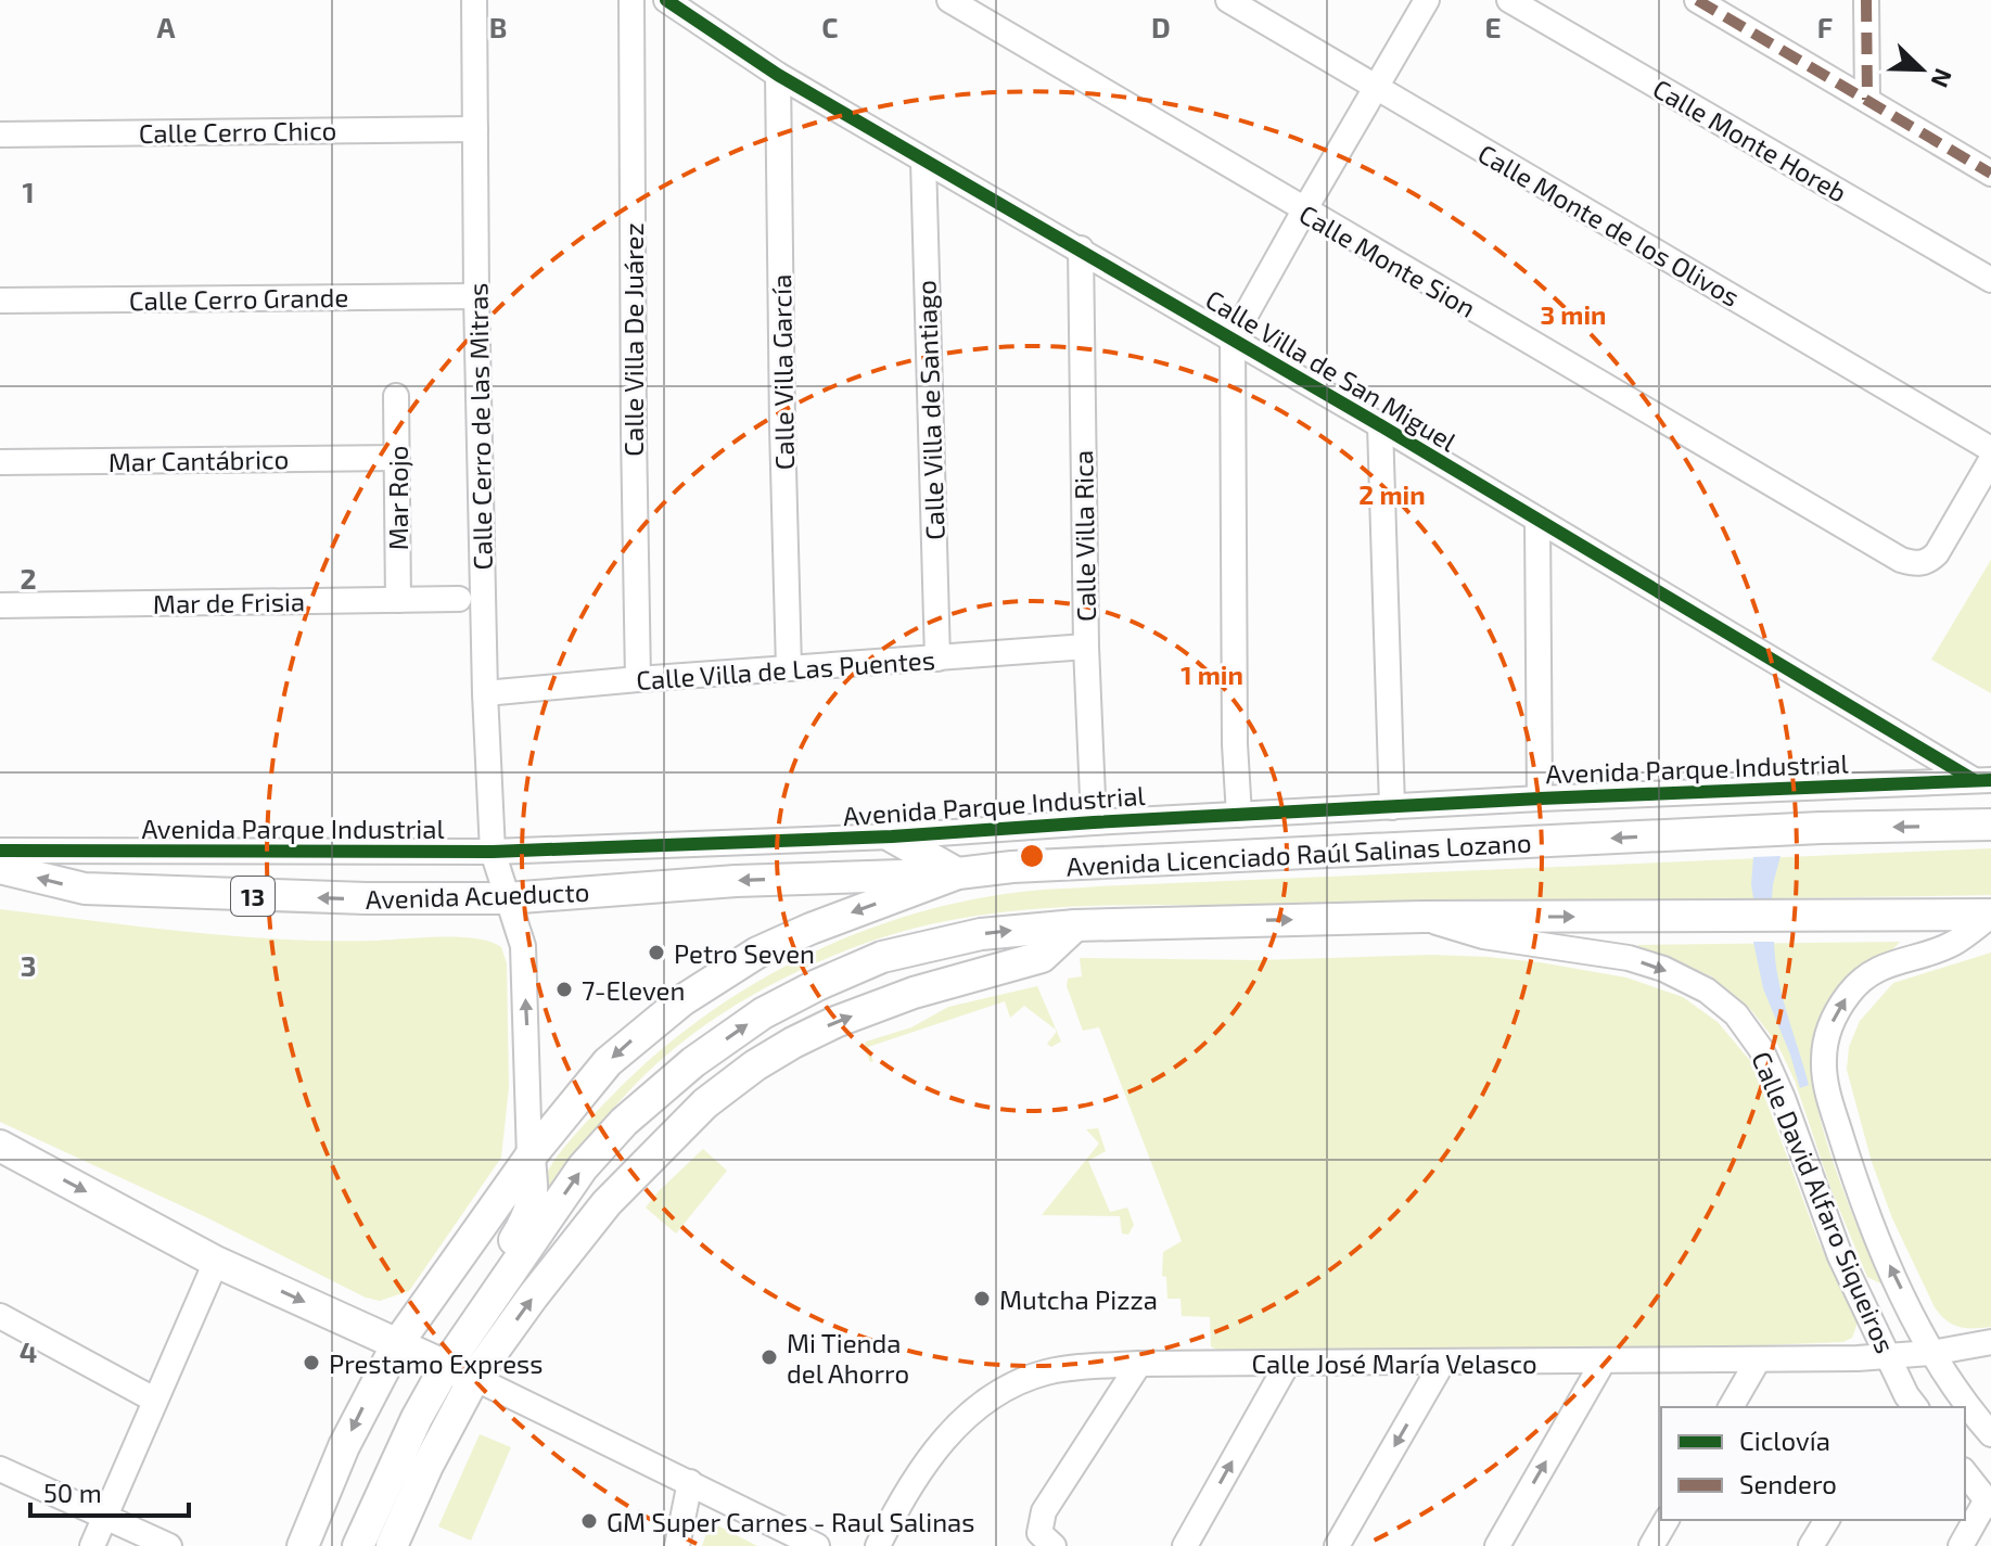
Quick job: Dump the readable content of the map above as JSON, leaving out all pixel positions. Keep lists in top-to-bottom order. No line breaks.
{"streets":{"main road":["Avenida Licenciado Raúl Salinas Lozano","Avenida Acueducto","13"],"street":["Calle Cerro Chico","Calle Monte Horeb","Calle Monte de los Olivos","Calle Monte Sion","Calle Cerro Grande","Calle Villa De Juárez","Calle Villa de San Miguel","Calle Villa García","Calle Villa de Santiago","Calle Cerro de las Mitras","Mar Cantábrico","Mar Rojo","Calle Villa Rica","Mar de Frisia","Calle Villa de Las Puentes","Avenida Parque Industrial","Calle David Alfaro Siqueiros","Calle José María Velasco"]},"crossings":[["Calle Cerro Chico","Calle Cerro de las Mitras"],["Calle Cerro Grande","Calle Cerro de las Mitras"],["Calle Villa De Juárez","Calle Villa de Las Puentes"],["Calle Villa de San Miguel","Calle Villa García"],["Calle Villa de San Miguel","Calle Villa de Santiago"],["Calle Villa de San Miguel","Calle Villa Rica"],["Calle Villa de San Miguel","Avenida Parque Industrial"],["Calle Villa García","Calle Villa de Las Puentes"],["Calle Villa de Santiago","Calle Villa de Las Puentes"],["Calle Cerro de las Mitras","Calle Villa de Las Puentes"],["Calle Cerro de las Mitras","Avenida Parque Industrial"],["Calle Cerro de las Mitras","Avenida Licenciado Raúl Salinas Lozano"],["Calle Cerro de las Mitras","Avenida Acueducto"],["Mar Cantábrico","Mar Rojo"],["Mar Rojo","Mar de Frisia"],["Calle Villa Rica","Calle Villa de Las Puentes"],["Calle Villa Rica","Avenida Parque Industrial"],["Avenida Licenciado Raúl Salinas Lozano","Avenida Acueducto"],["Calle David Alfaro Siqueiros","Calle José María Velasco"]],"one_way":["Avenida Acueducto"],"places":["Petro Seven","7-Eleven","Mutcha Pizza","Mi Tienda del Ahorro","Prestamo Express","GM Super Carnes - Raul Salinas"],"legend":["Ciclovía","Sendero"],"scale_bar":"50 m","north":"bottom right","grid":{"columns":["A","B","C","D","E","F"],"rows":["1","2","3","4"]},"rings":["3 min","2 min","1 min"]}
